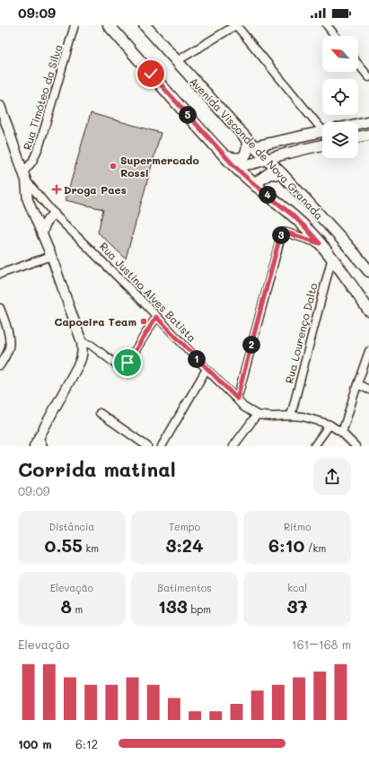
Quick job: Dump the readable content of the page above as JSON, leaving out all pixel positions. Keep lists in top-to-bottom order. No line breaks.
{"streets":{"main road":["Avenida Visconde de Nova Granada"],"street":["Rua Timóteo da Silva","Rua Justino Alves Batista","Rua Lourenço Dalto"]},"crossings":[["Rua Timóteo da Silva","Rua Justino Alves Batista"],["Rua Justino Alves Batista","Rua Lourenço Dalto"]],"places":{"other":["Supermercado Rossi","Capoeira Team"],"health":["Droga Paes"]},"north":"top left","page":{"status":"09:09","pins":["5","4","3","2","1"],"heading":["Corrida matinal","09:09"],"stats":[["Distância","0.55 km"],["Tempo","3:24"],["Ritmo","6:10 /km"],["Elevação","8 m"],["Batimentos","133 bpm"],["kcal","37"]],"chart":["Elevação","161–168 m"],"list":[{"name":"100 m","note":"6:12"}]}}
